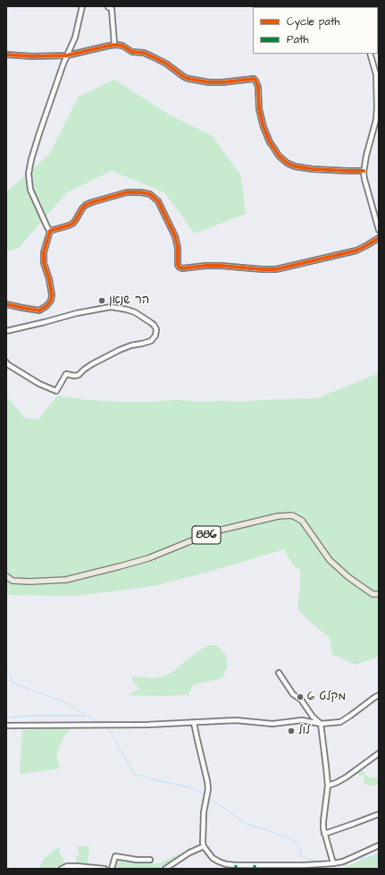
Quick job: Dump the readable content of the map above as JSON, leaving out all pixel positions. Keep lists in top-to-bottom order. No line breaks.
{"streets":{"main road":["886"]},"places":["הר שנאן","מקלט 6","לול"],"legend":["Cycle path","Path"]}
